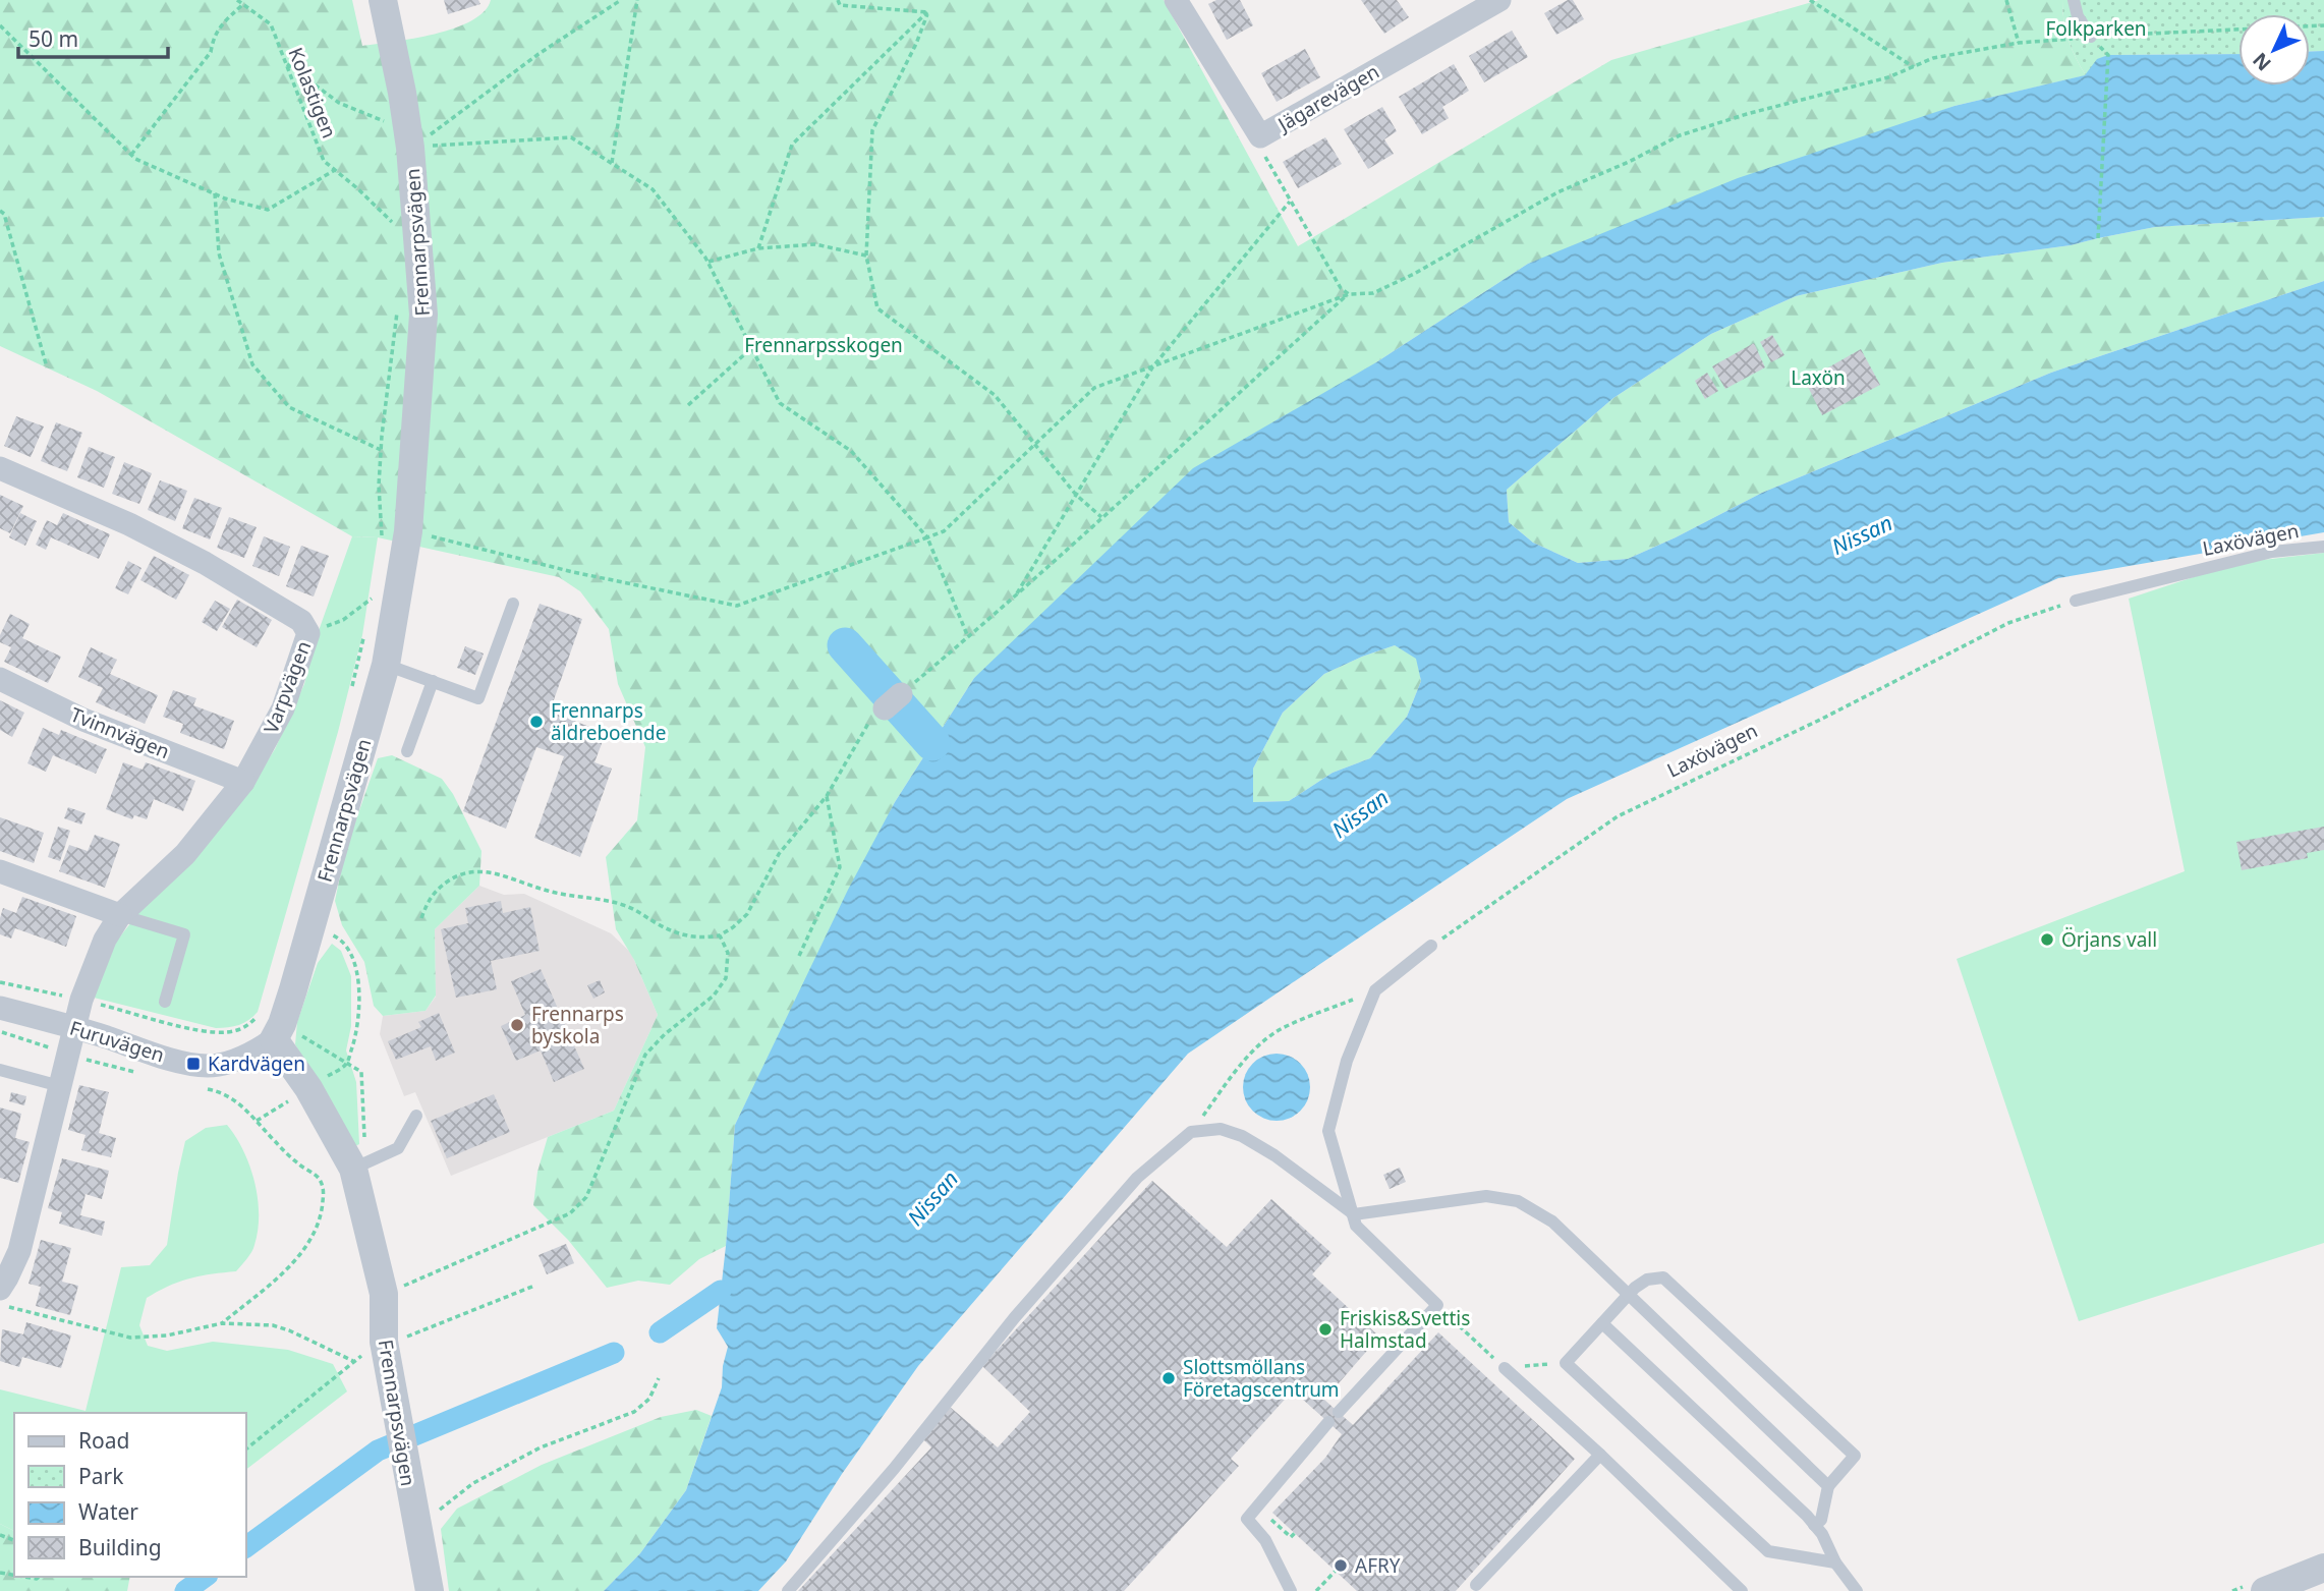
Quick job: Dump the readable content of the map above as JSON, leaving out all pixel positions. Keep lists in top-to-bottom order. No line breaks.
{"streets":{"street":["Jägarevägen","Frennarpsvägen","Varpvägen","Tvinnvägen","Furuvägen"],"lane":["Laxövägen"],"path":["Kolastigen"]},"crossings":[["Frennarpsvägen","Furuvägen"],["Varpvägen","Tvinnvägen"],["Varpvägen","Furuvägen"]],"water":["Nissan"],"parks":["Folkparken","Frennarpsskogen","Laxön"],"places":{"other":["Frennarps äldreboende","Örjans vall","Frennarps byskola","Friskis&Svettis Halmstad","Slottsmöllans Företagscentrum","AFRY"],"transit":["Kardvägen"]},"legend":["Road","Park","Water","Building"],"scale_bar":"50 m","north":"bottom left"}
